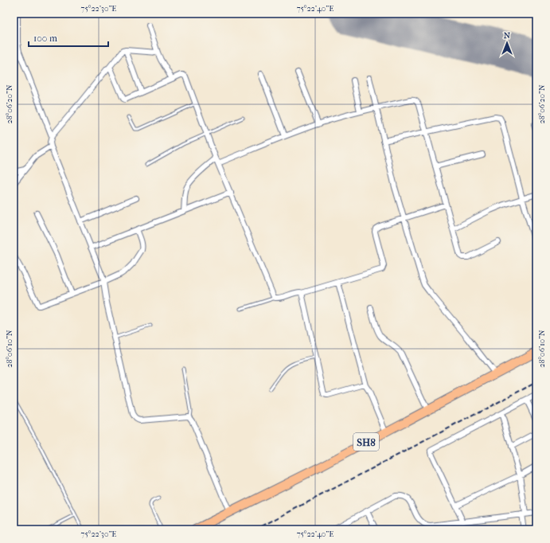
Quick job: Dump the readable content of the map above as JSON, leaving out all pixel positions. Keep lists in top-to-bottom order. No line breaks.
{"streets":{"main road":["SH8"]},"scale_bar":"100 m","north":"top","coordinates":["75°22'30\"E","75°22'40\"E","28°06'20\"N","28°06'10\"N"]}
